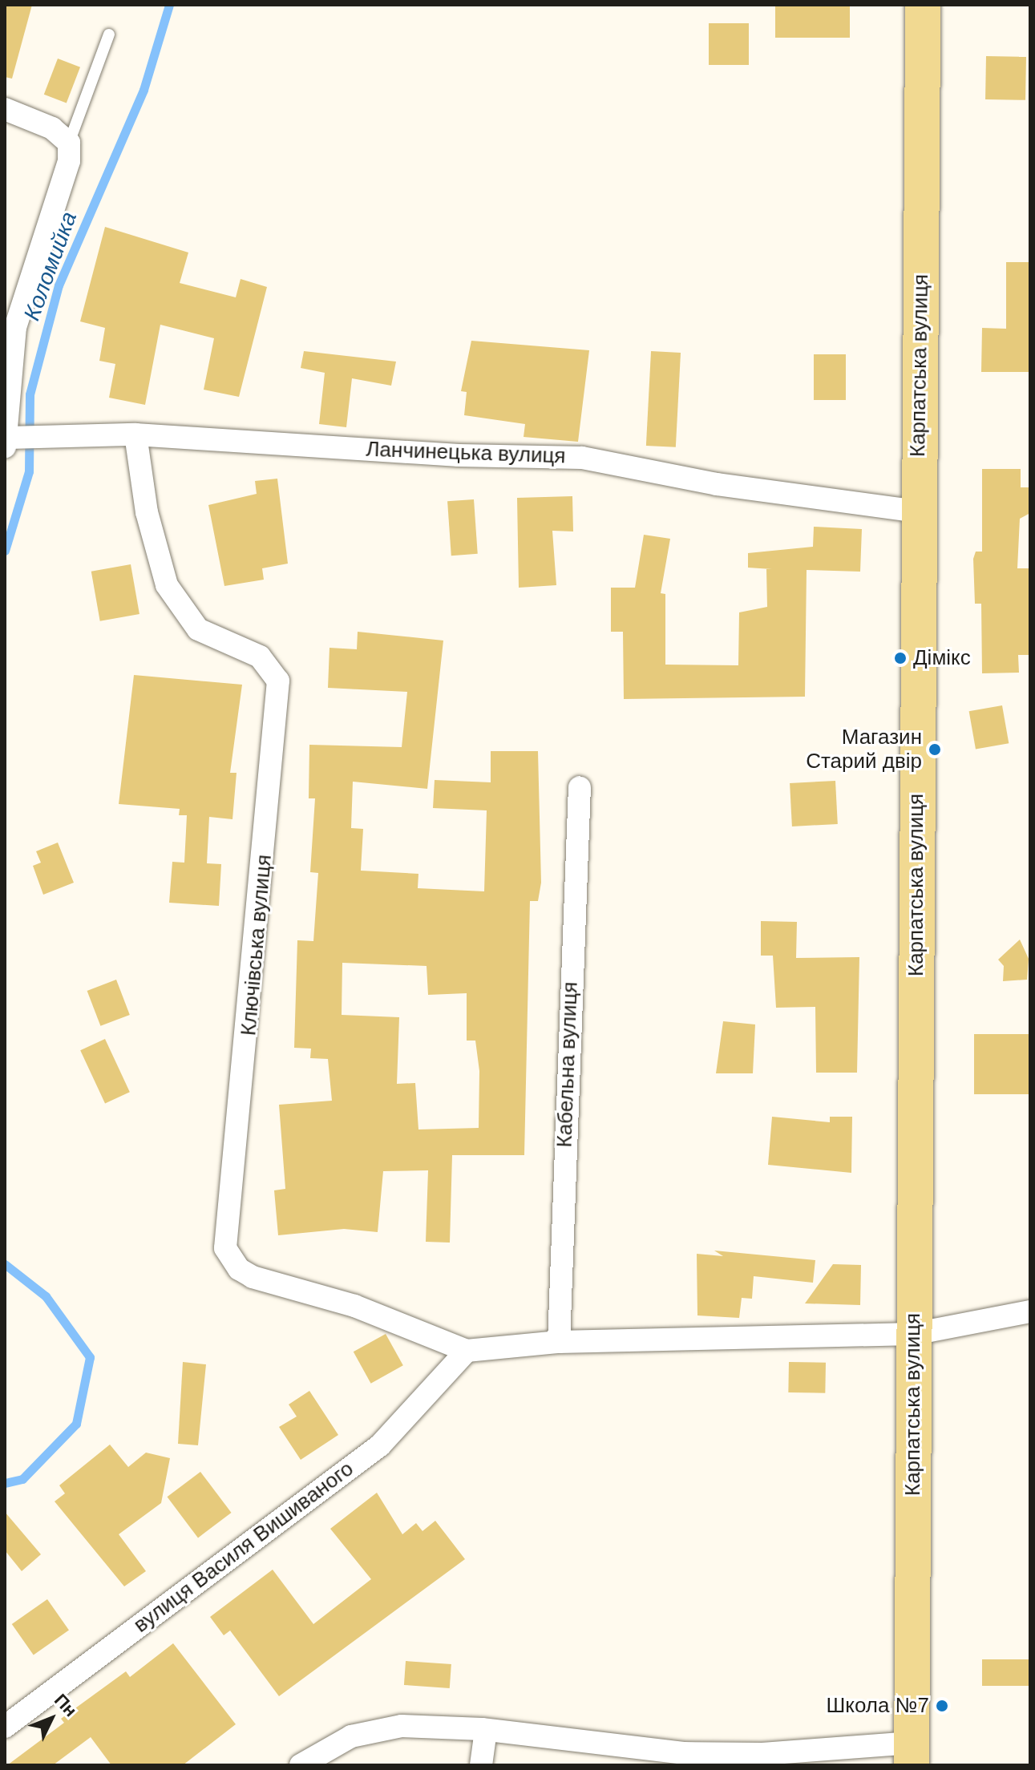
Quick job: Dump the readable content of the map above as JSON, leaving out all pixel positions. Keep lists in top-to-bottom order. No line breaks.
{"streets":{"main road":["Карпатська вулиця"],"street":["Ланчинецька вулиця","Ключівська вулиця","Кабельна вулиця","вулиця Василя Вишиваного"]},"crossings":[["Карпатська вулиця","Ланчинецька вулиця"],["Ланчинецька вулиця","Ключівська вулиця"],["Ключівська вулиця","вулиця Василя Вишиваного"]],"water":["Коломийка"],"places":["Дімікс","Магазин Старий двір","Школа №7"],"north":"top right"}
